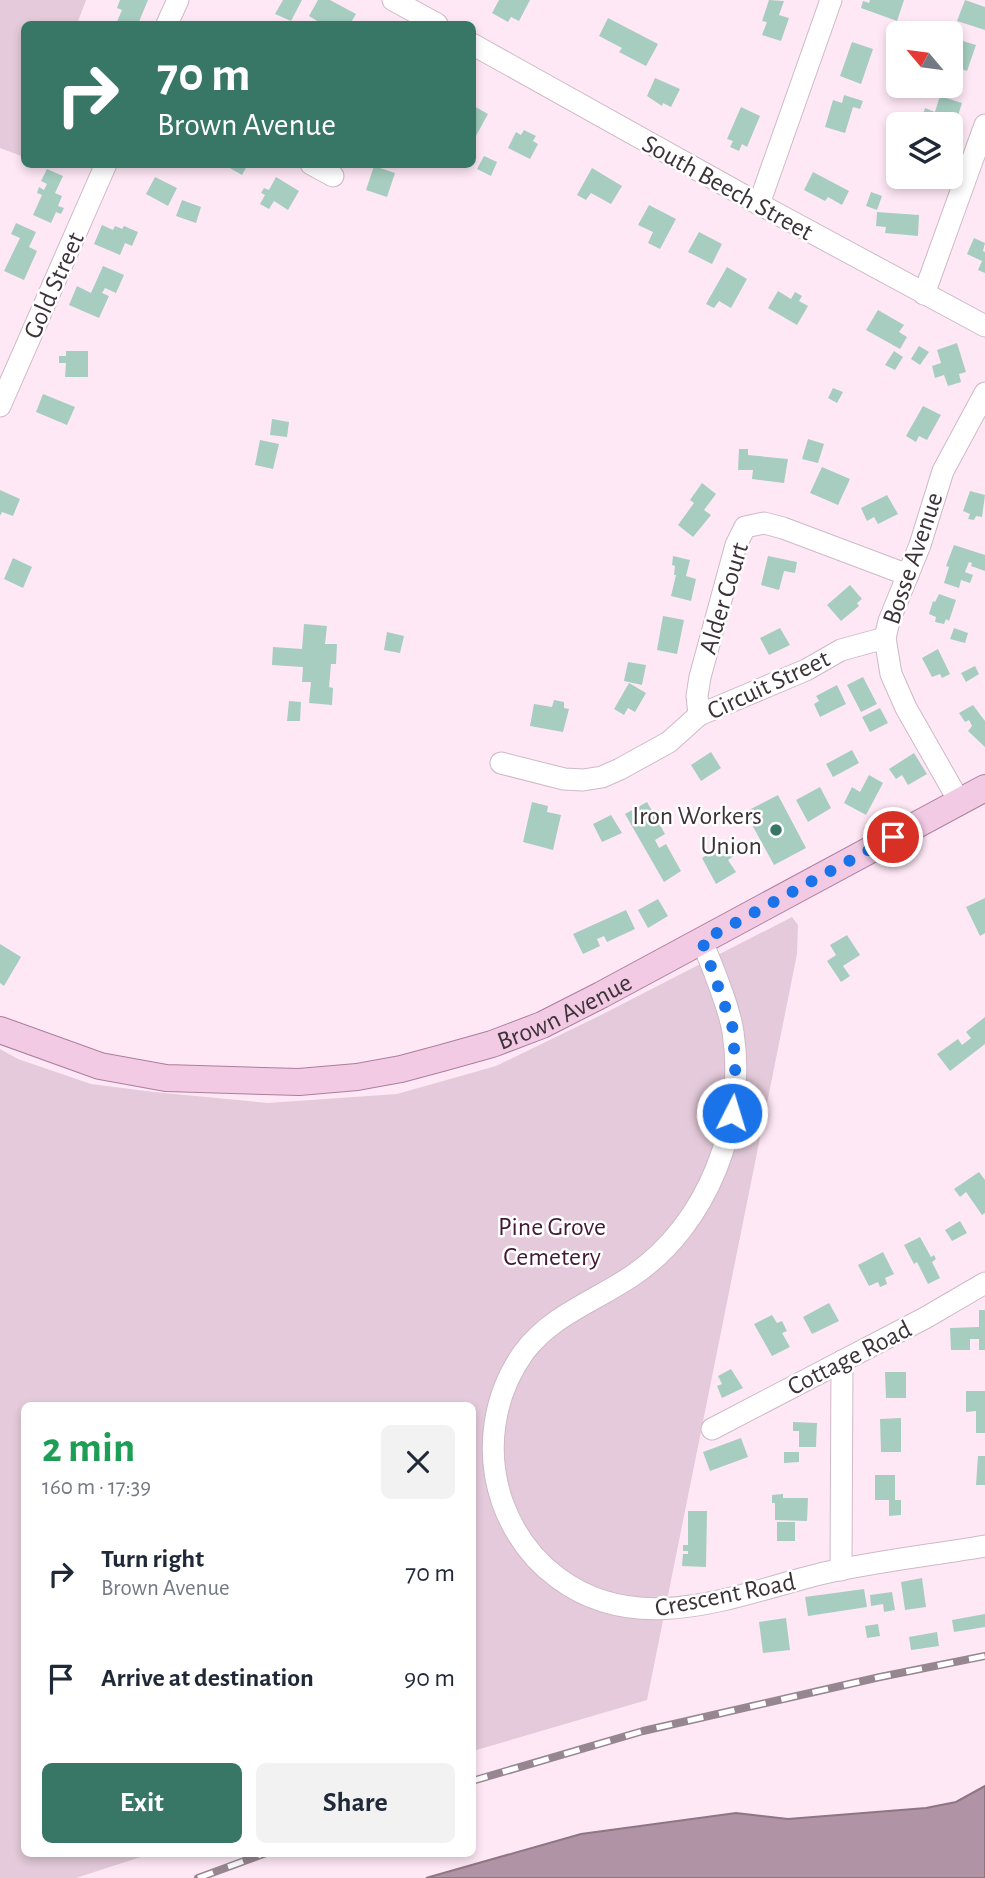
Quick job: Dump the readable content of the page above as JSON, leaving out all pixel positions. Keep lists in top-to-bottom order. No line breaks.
{"streets":{"main road":["Brown Avenue"],"street":["South Beech Street","Gold Street","Bosse Avenue","Alder Court","Circuit Street","Cottage Road","Crescent Road"]},"crossings":[["Bosse Avenue","Alder Court"],["Bosse Avenue","Circuit Street"],["Bosse Avenue","Brown Avenue"],["Alder Court","Circuit Street"],["Brown Avenue","Crescent Road"]],"parks":["Pine Grove Cemetery"],"places":["Iron Workers Union"],"north":"top left","page":{"turn":["70 m","Brown Avenue"],"heading":["2 min","160 m · 17:39"],"list":[{"name":"Turn right","note":"Brown Avenue","value":"70 m"},{"name":"Arrive at destination","value":"90 m"}],"buttons":["Exit","Share"]}}
